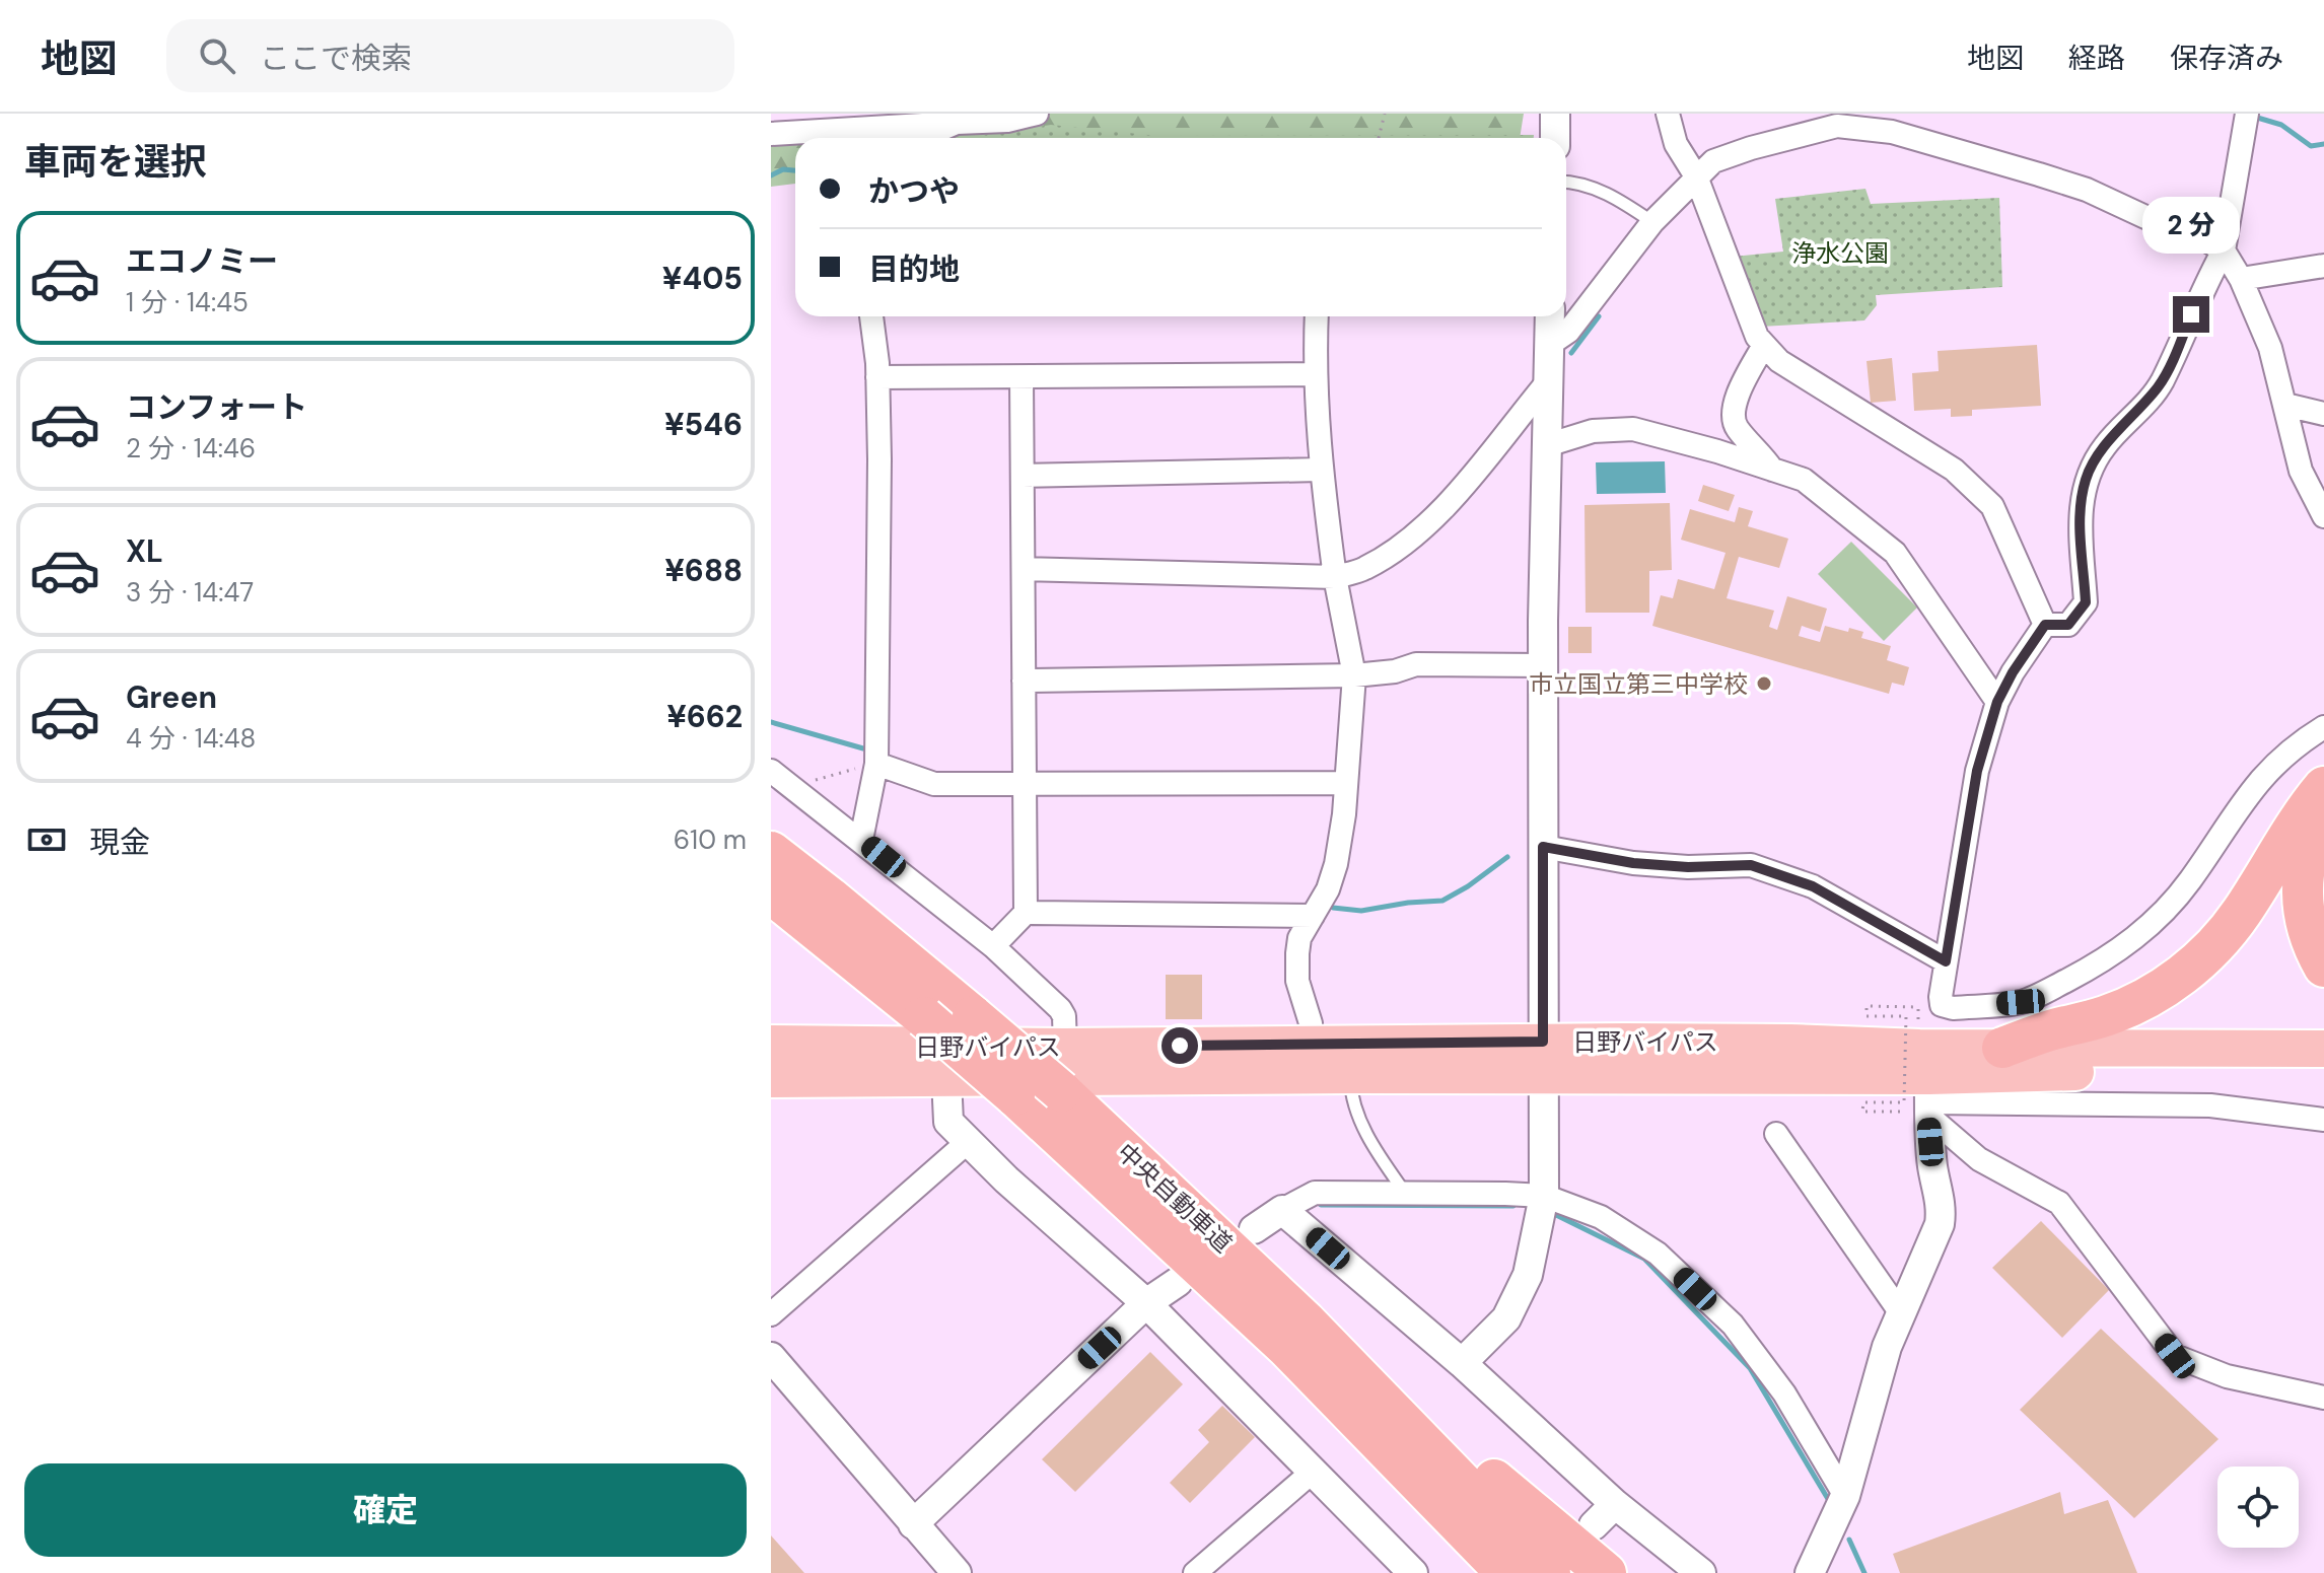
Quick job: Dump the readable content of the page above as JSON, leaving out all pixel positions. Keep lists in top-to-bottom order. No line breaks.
{"streets":{"highway":["日野バイパス","中央自動車道"]},"parks":["浄水公園"],"places":["市立国立第三中学校"],"page":{"header":"地図","search":"ここで検索","nav":["地図","経路","保存済み"],"heading":"車両を選択","banner":["かつや","目的地"],"bubble":"2 分","list":[{"name":"エコノミー","note":"1 分 · 14:45","value":"¥405"},{"name":"コンフォート","note":"2 分 · 14:46","value":"¥546"},{"name":"XL","note":"3 分 · 14:47","value":"¥688"},{"name":"Green","note":"4 分 · 14:48","value":"¥662"}],"pay":["現金","610 m"],"buttons":"確定"}}
